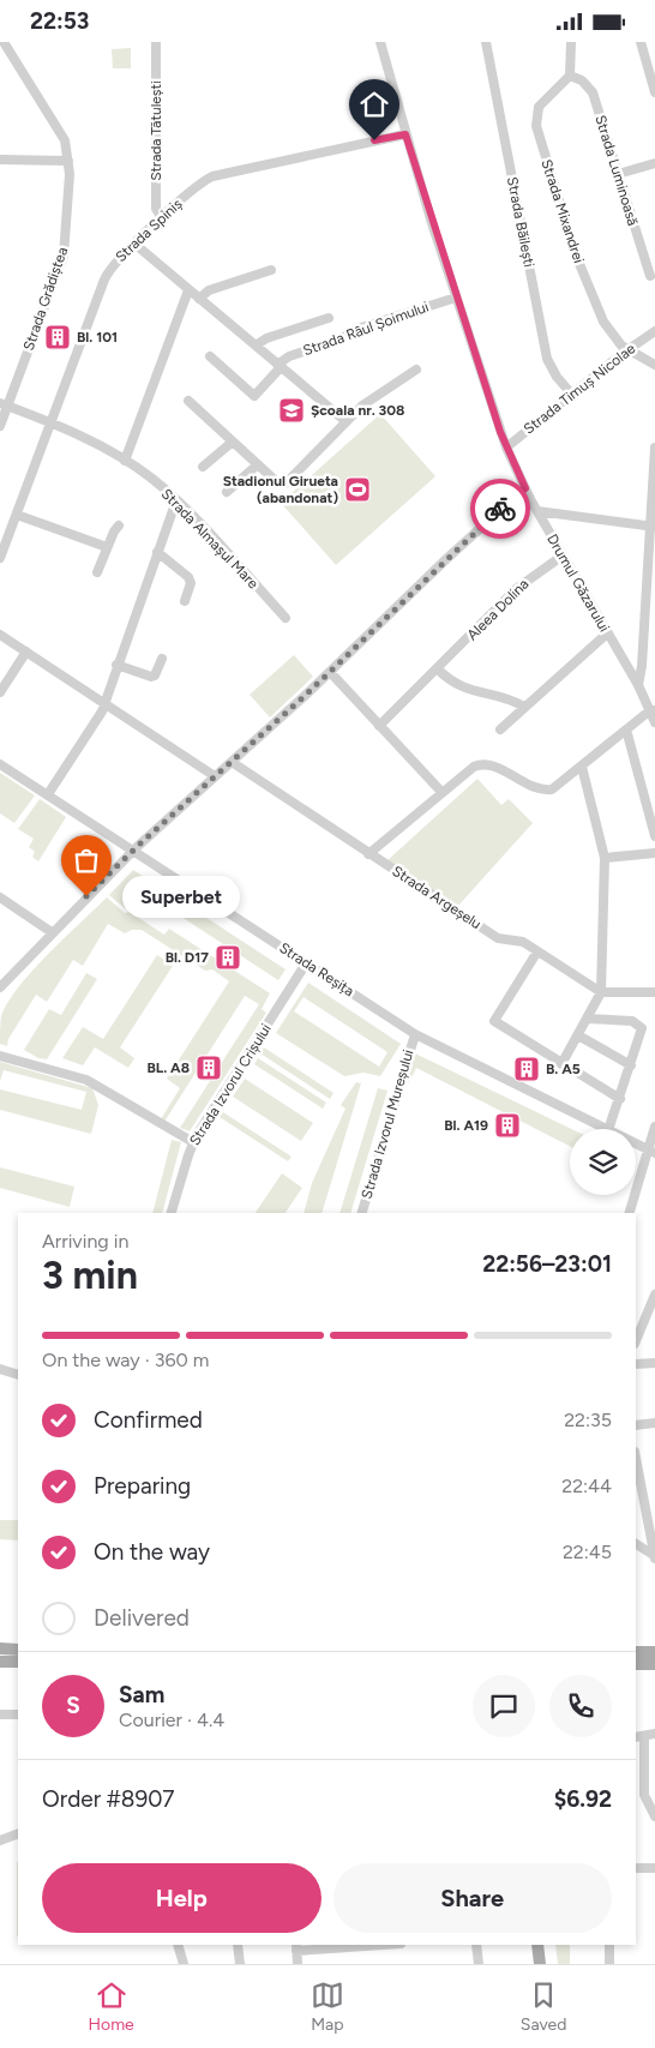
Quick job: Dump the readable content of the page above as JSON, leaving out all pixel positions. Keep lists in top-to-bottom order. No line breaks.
{"streets":{"street":["Strada Tătulești","Strada Luminoasă","Strada Mixandrei","Strada Băilești","Strada Spiniș","Strada Grădiștea","Strada Râul Șoimului","Strada Timuș Nicolae","Strada Almașul Mare","Drumul Găzarului","Aleea Dolina","Strada Argeșelu","Strada Reșița","Strada Izvorul Crișului","Strada Izvorul Mureșului"]},"crossings":[["Strada Tătulești","Strada Spiniș"],["Strada Luminoasă","Strada Mixandrei"],["Strada Mixandrei","Strada Timuș Nicolae"],["Strada Băilești","Strada Timuș Nicolae"],["Strada Spiniș","Strada Almașul Mare"],["Strada Spiniș","Drumul Găzarului"],["Strada Grădiștea","Strada Almașul Mare"],["Strada Râul Șoimului","Drumul Găzarului"],["Strada Timuș Nicolae","Drumul Găzarului"],["Drumul Găzarului","Aleea Dolina"],["Strada Reșița","Strada Izvorul Crișului"],["Strada Reșița","Strada Izvorul Mureșului"]],"places":{"building":["Bl. 101","Bl. D17","BL. A8","B. A5","Bl. A19"],"school or university":["Școala nr. 308"],"sports":["Stadionul Girueta (abandonat)"],"other":["Superbet"]},"page":{"status":"22:53","bubble":"Superbet","heading":["3 min","Arriving in","22:56–23:01"],"panel":["Sam","Courier · 4.4","Order #8907","$6.92"],"bar":"On the way · 360 m","list":[["Confirmed","22:35"],["Preparing","22:44"],["On the way","22:45"],"Delivered"],"round":"S","buttons":["Help","Share"],"tabs":["Home","Map","Saved"]}}
